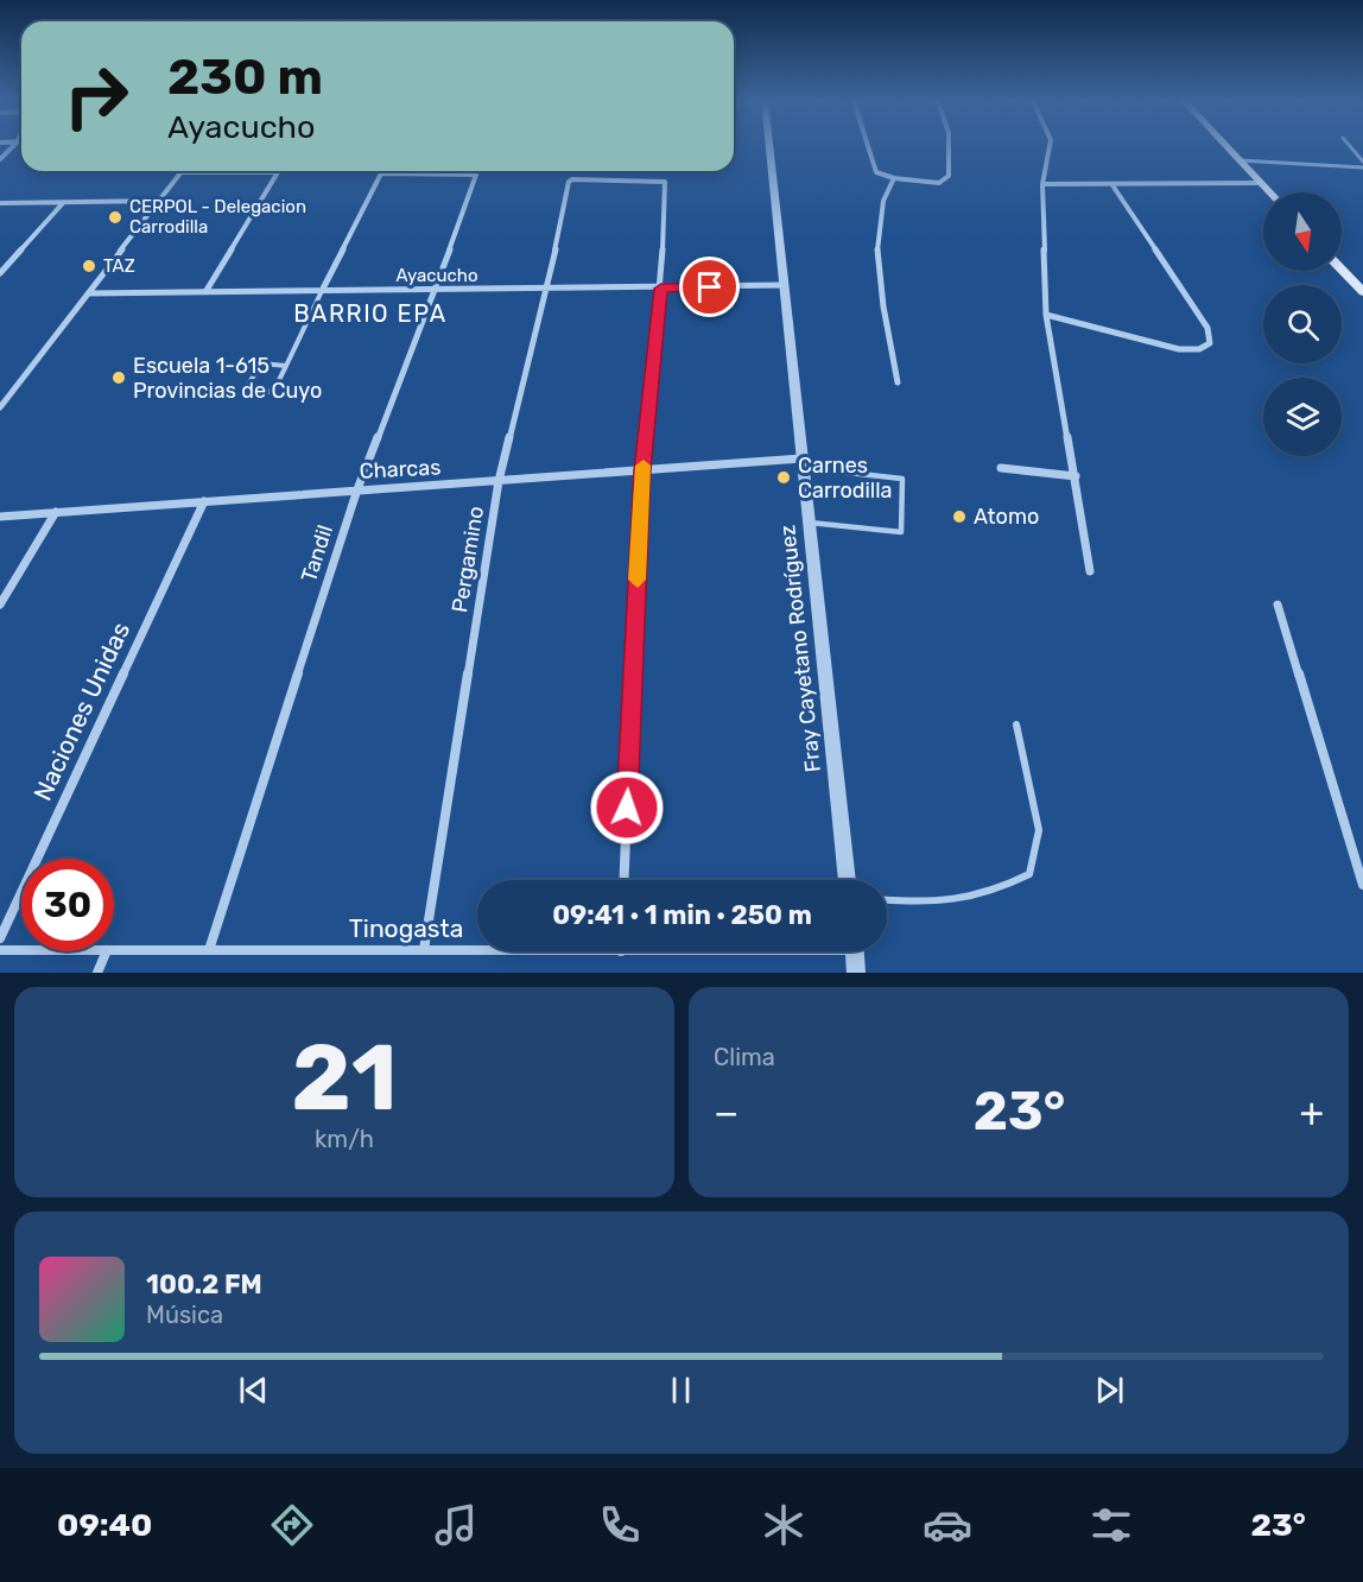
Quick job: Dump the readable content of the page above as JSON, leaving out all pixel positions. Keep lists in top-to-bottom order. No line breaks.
{"streets":{"street":["Ayacucho","Charcas","Tandil","Pergamino","Fray Cayetano Rodríguez","Naciones Unidas","Tinogasta"]},"crossings":[["Ayacucho","Tandil"],["Ayacucho","Pergamino"],["Ayacucho","Fray Cayetano Rodríguez"],["Charcas","Tandil"],["Charcas","Pergamino"],["Charcas","Fray Cayetano Rodríguez"],["Charcas","Naciones Unidas"],["Tandil","Tinogasta"],["Pergamino","Tinogasta"]],"districts":["BARRIO EPA"],"places":["CERPOL - Delegacion Carrodilla","TAZ","Escuela 1-615 Provincias de Cuyo","Carnes Carrodilla","Atomo"],"north":"bottom","page":{"turn":["230 m","Ayacucho"],"limit":"30","trip":"09:41 · 1 min · 250 m","tile":[["21","km/h"],"Clima"],"heat":["−","23°","+"],"song":["100.2 FM","Música"],"tabs":["09:40","23°"]}}
